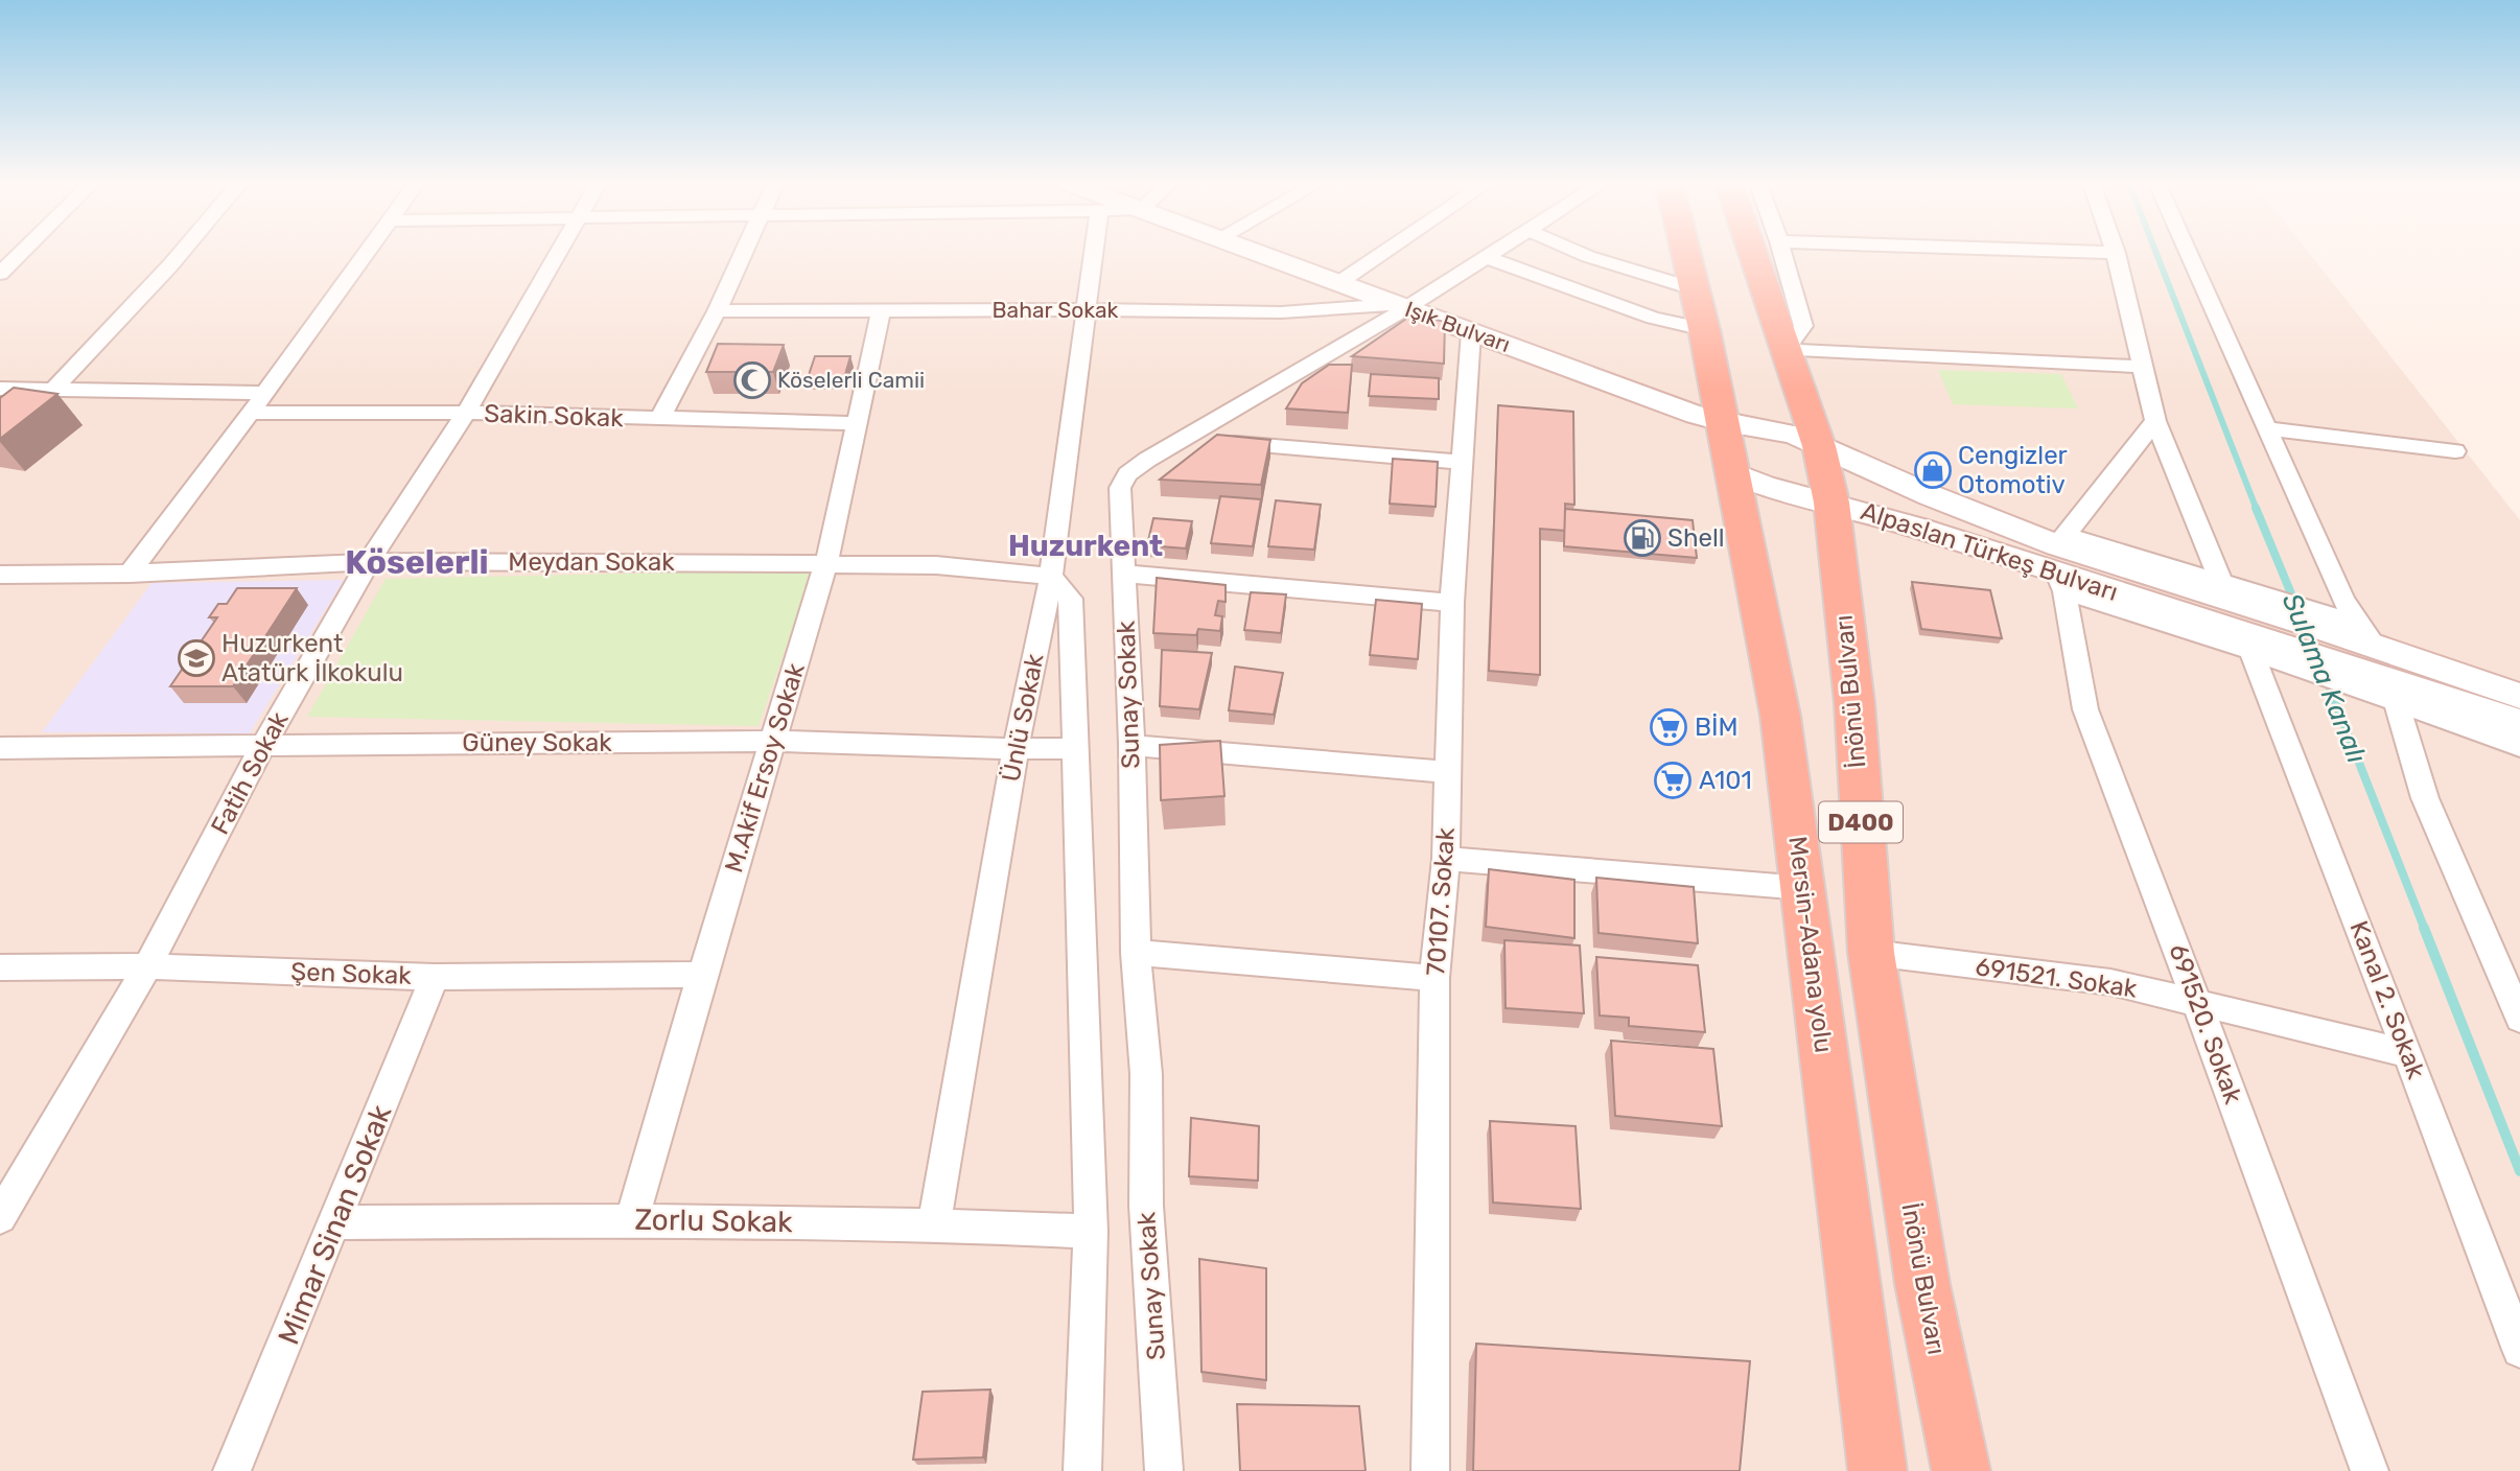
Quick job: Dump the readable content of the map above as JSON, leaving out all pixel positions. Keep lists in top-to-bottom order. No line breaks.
{"streets":{"highway":["İnönü Bulvarı","D400","Mersin-Adana yolu"],"main road":["Işık Bulvarı","Alpaslan Türkeş Bulvarı"],"street":["Bahar Sokak","Sakin Sokak","Meydan Sokak","Sunay Sokak","Ünlü Sokak","Güney Sokak","M.Akif Ersoy Sokak","Fatih Sokak","70107. Sokak","Şen Sokak","691521. Sokak","Kanal 2. Sokak","691520. Sokak","Zorlu Sokak","Mimar Sinan Sokak"]},"crossings":[["Bahar Sokak","Işık Bulvarı"],["Bahar Sokak","Sunay Sokak"],["Bahar Sokak","Ünlü Sokak"],["Bahar Sokak","M.Akif Ersoy Sokak"],["Işık Bulvarı","Alpaslan Türkeş Bulvarı"],["Işık Bulvarı","Sunay Sokak"],["Işık Bulvarı","D400"],["Işık Bulvarı","70107. Sokak"],["Işık Bulvarı","Mersin-Adana yolu"],["Sakin Sokak","M.Akif Ersoy Sokak"],["Sakin Sokak","Fatih Sokak"],["Alpaslan Türkeş Bulvarı","İnönü Bulvarı"],["Alpaslan Türkeş Bulvarı","D400"],["Alpaslan Türkeş Bulvarı","Mersin-Adana yolu"],["Alpaslan Türkeş Bulvarı","Kanal 2. Sokak"],["Alpaslan Türkeş Bulvarı","691520. Sokak"],["Meydan Sokak","Ünlü Sokak"],["Meydan Sokak","M.Akif Ersoy Sokak"],["Meydan Sokak","Fatih Sokak"],["İnönü Bulvarı","691521. Sokak"],["Ünlü Sokak","Güney Sokak"],["Ünlü Sokak","Zorlu Sokak"],["Güney Sokak","M.Akif Ersoy Sokak"],["Güney Sokak","Fatih Sokak"],["M.Akif Ersoy Sokak","Şen Sokak"],["M.Akif Ersoy Sokak","Zorlu Sokak"],["Fatih Sokak","Şen Sokak"],["D400","Mersin-Adana yolu"],["Şen Sokak","Mimar Sinan Sokak"],["691521. Sokak","Kanal 2. Sokak"],["691521. Sokak","691520. Sokak"],["Zorlu Sokak","Mimar Sinan Sokak"]],"districts":["Huzurkent","Köselerli"],"water":["Sulama Kanalı"],"places":{"mosque":["Köselerli Camii"],"shop":["Cengizler Otomotiv"],"fuel station":["Shell"],"school or university":["Huzurkent Atatürk İlkokulu"],"supermarket":["BİM","A101"]}}
